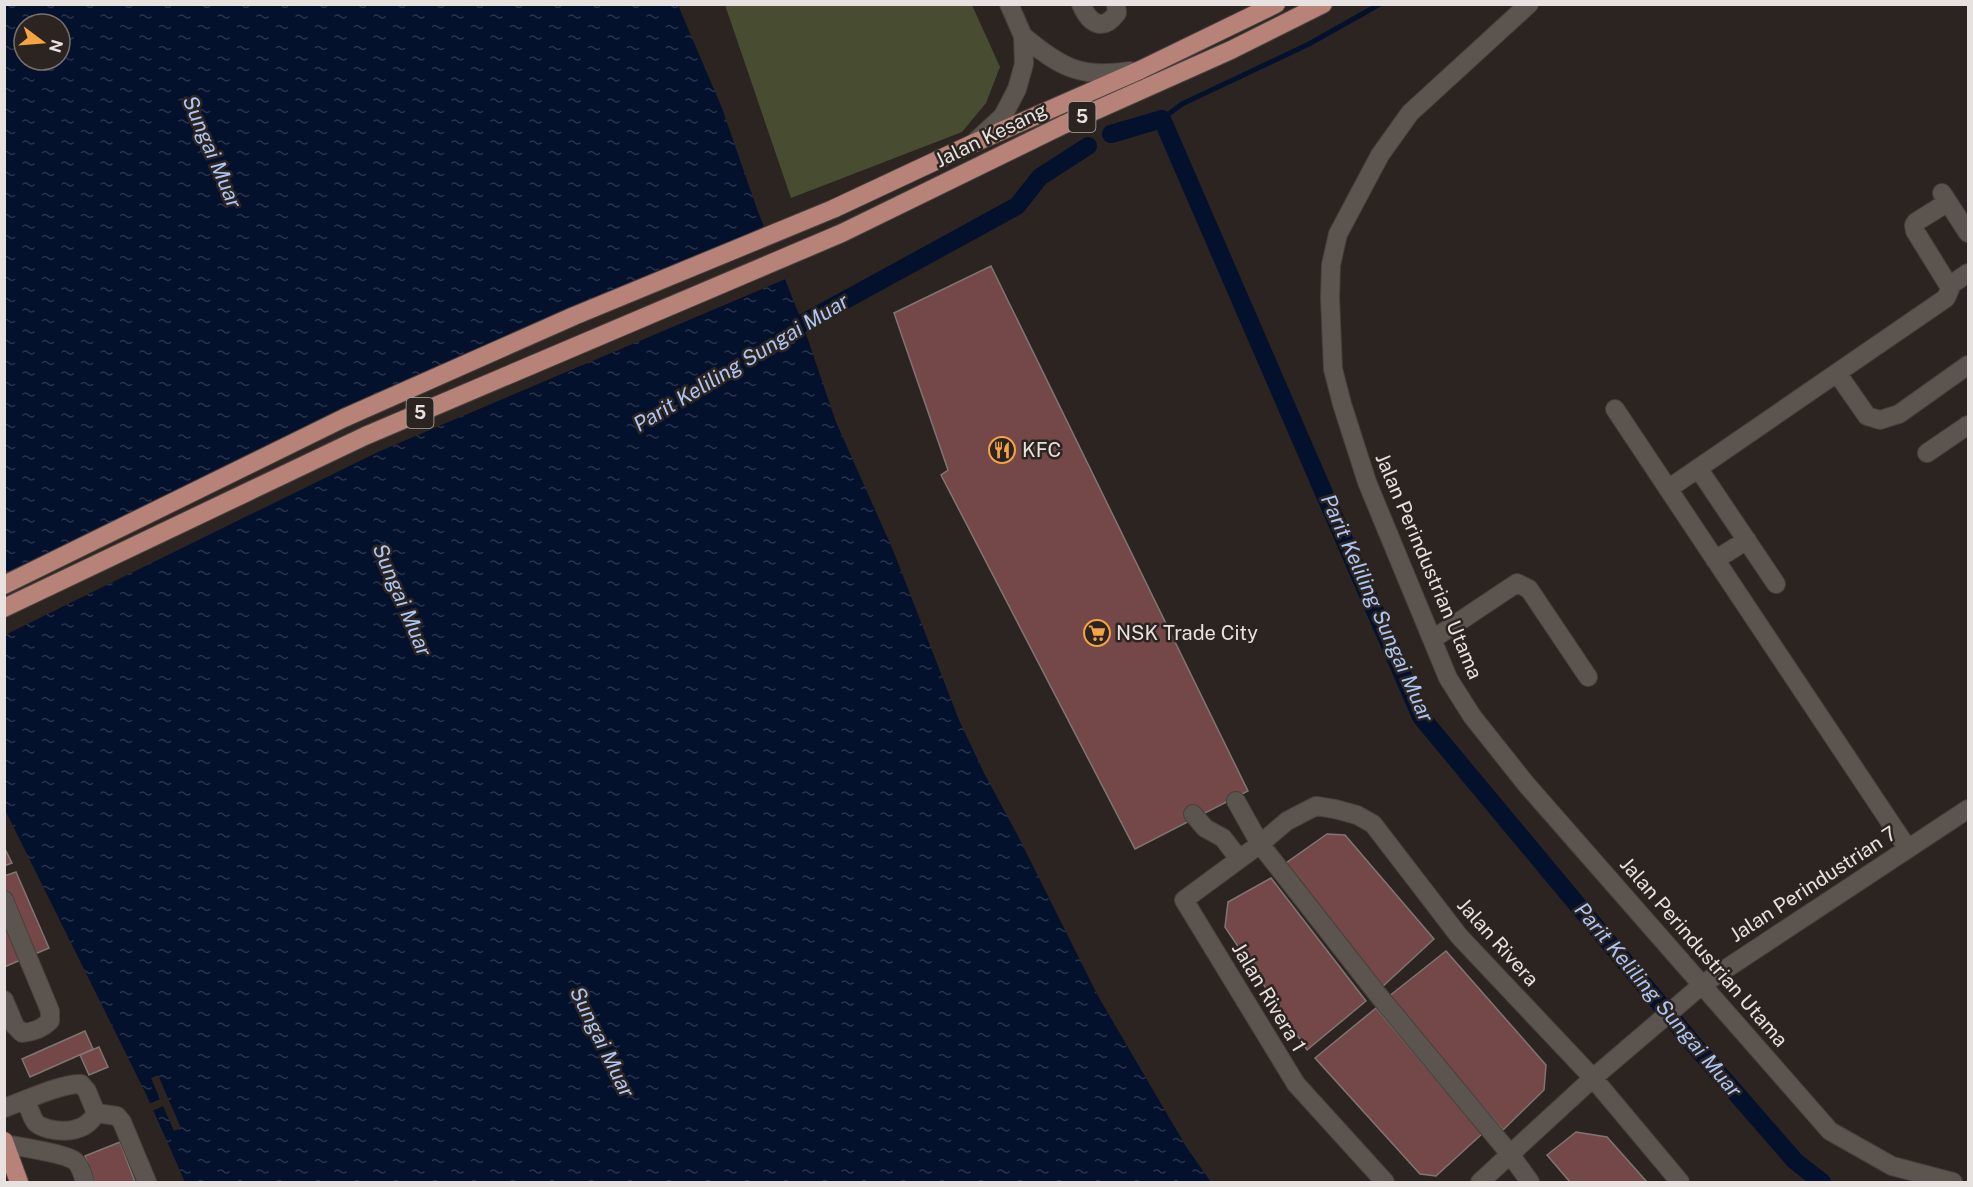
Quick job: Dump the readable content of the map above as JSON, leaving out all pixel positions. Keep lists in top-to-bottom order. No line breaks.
{"streets":{"main road":["5","Jalan Kesang"],"street":["Jalan Perindustrian Utama","Jalan Perindustrian 7","Jalan Rivera","Jalan Rivera 1"]},"crossings":[["Jalan Perindustrian Utama","Jalan Perindustrian 7"],["Jalan Perindustrian 7","Jalan Rivera"],["Jalan Rivera","Jalan Rivera 1"]],"water":["Sungai Muar","Parit Keliling Sungai Muar"],"places":{"restaurant":["KFC"],"supermarket":["NSK Trade City"]},"north":"right"}
